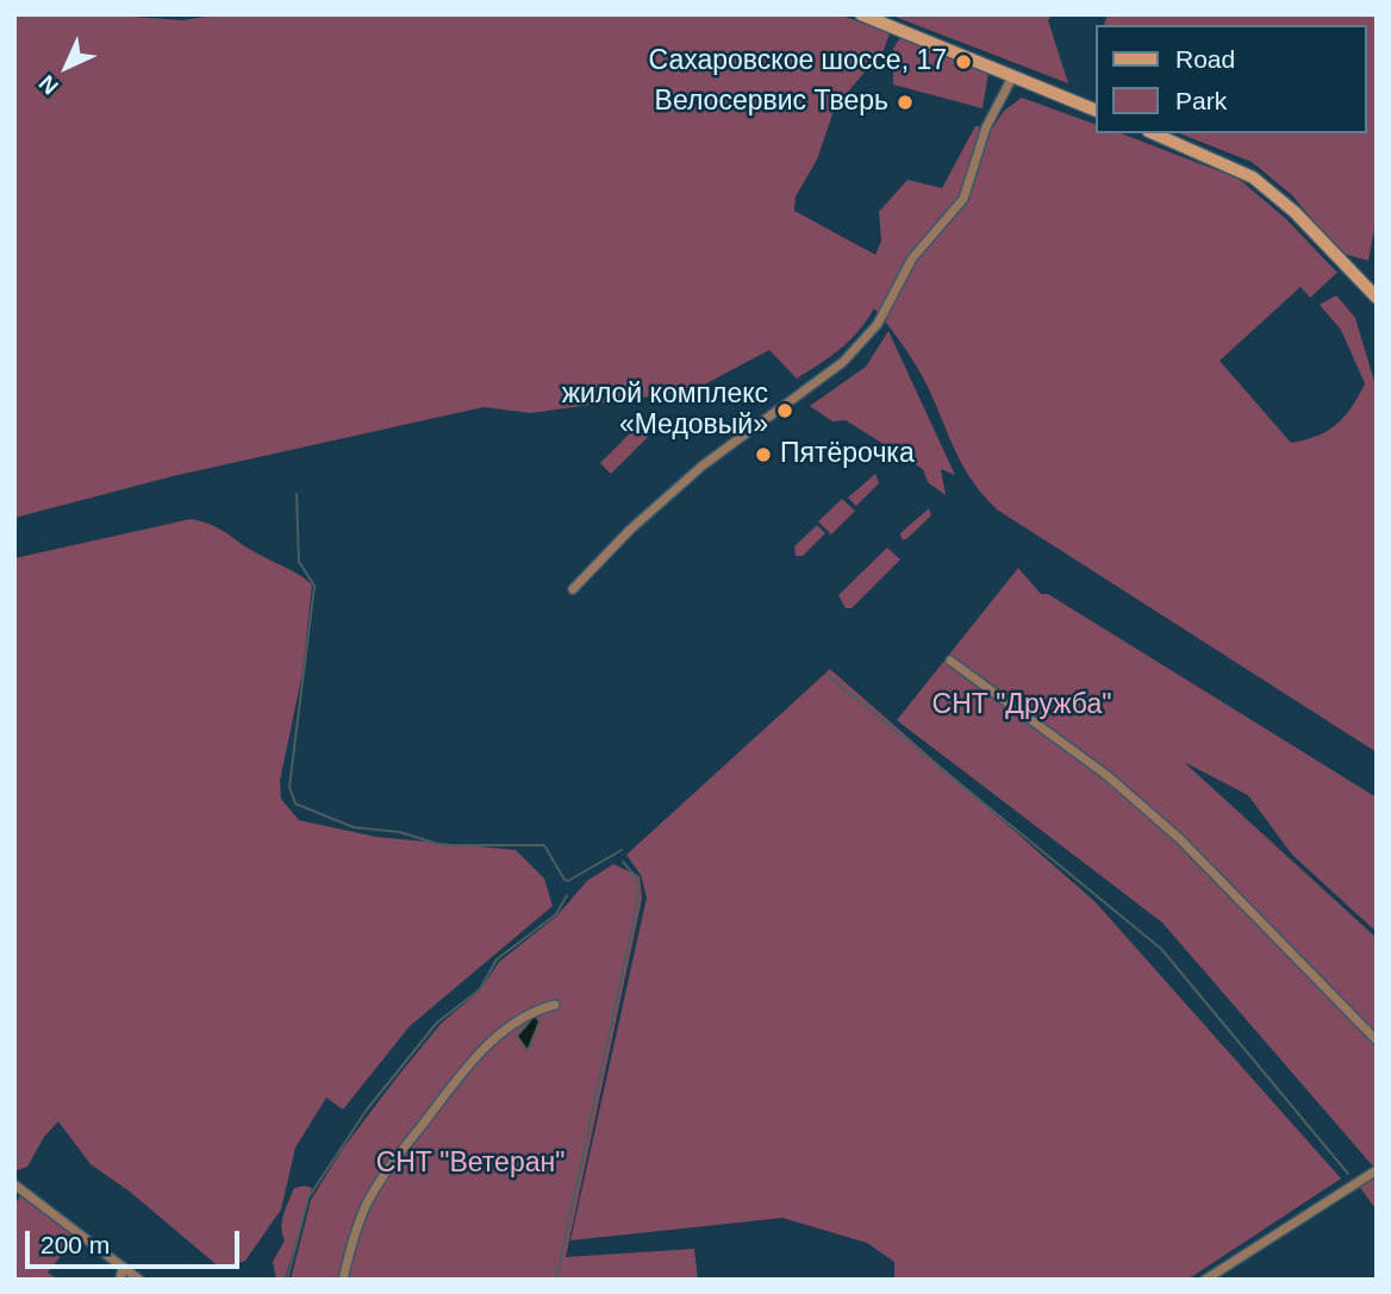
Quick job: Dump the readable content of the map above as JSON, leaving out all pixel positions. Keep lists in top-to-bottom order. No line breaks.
{"parks":["СНТ \"Дружба\"","СНТ \"Ветеран\""],"places":["Сахаровское шоссе, 17","Велосервис Тверь","жилой комплекс «Медовый»","Пятёрочка"],"legend":["Road","Park"],"scale_bar":"200 m","north":"bottom left"}
